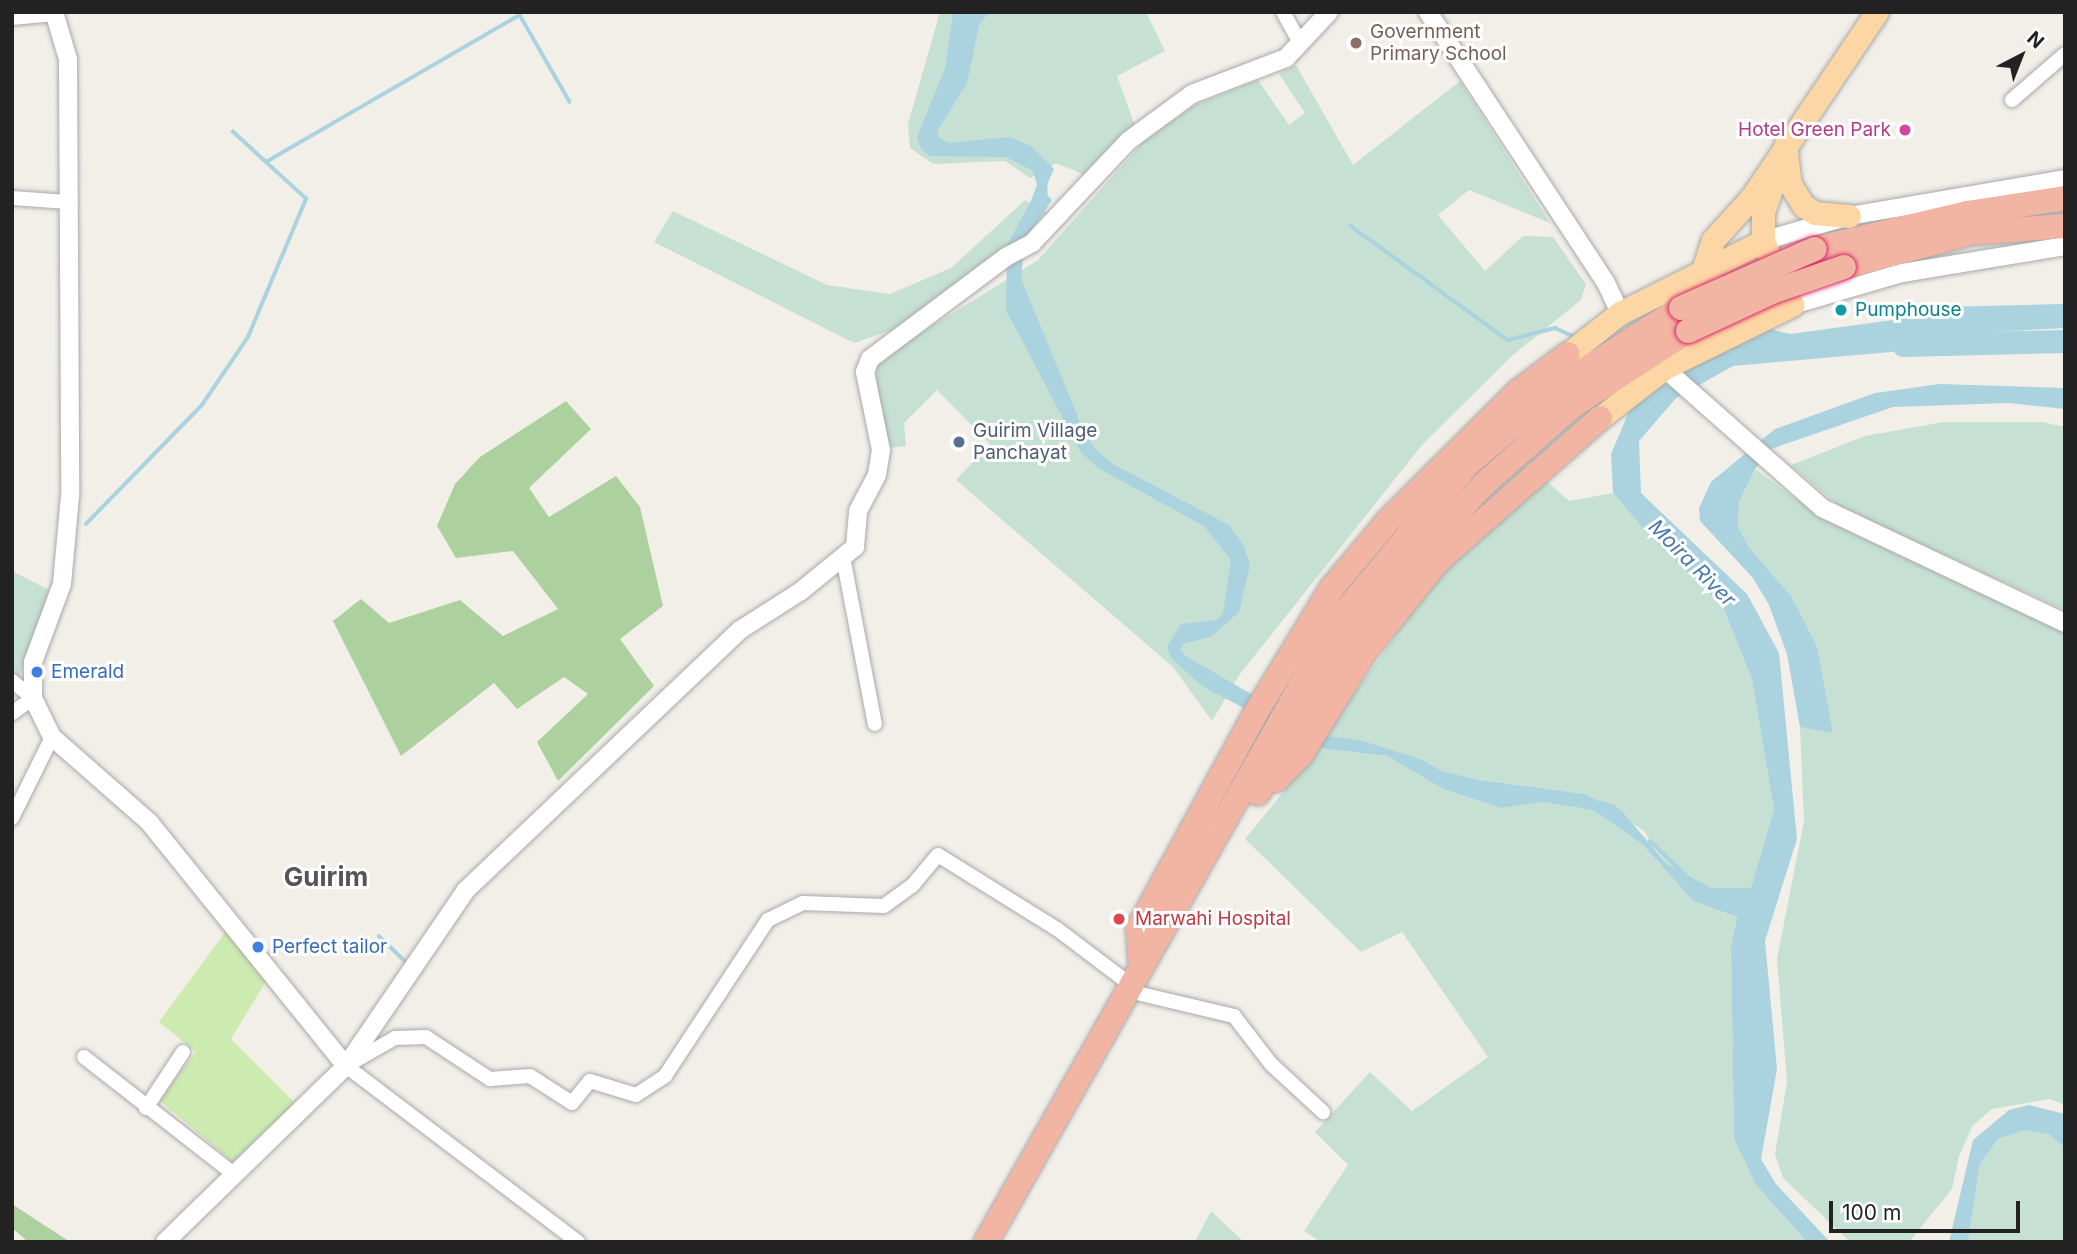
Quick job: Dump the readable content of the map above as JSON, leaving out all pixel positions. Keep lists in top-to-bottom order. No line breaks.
{"districts":["Guirim"],"water":["Moira River"],"places":["Government Primary School","Hotel Green Park","Pumphouse","Guirim Village Panchayat","Emerald","Marwahi Hospital","Perfect tailor"],"scale_bar":"100 m","north":"top right"}
